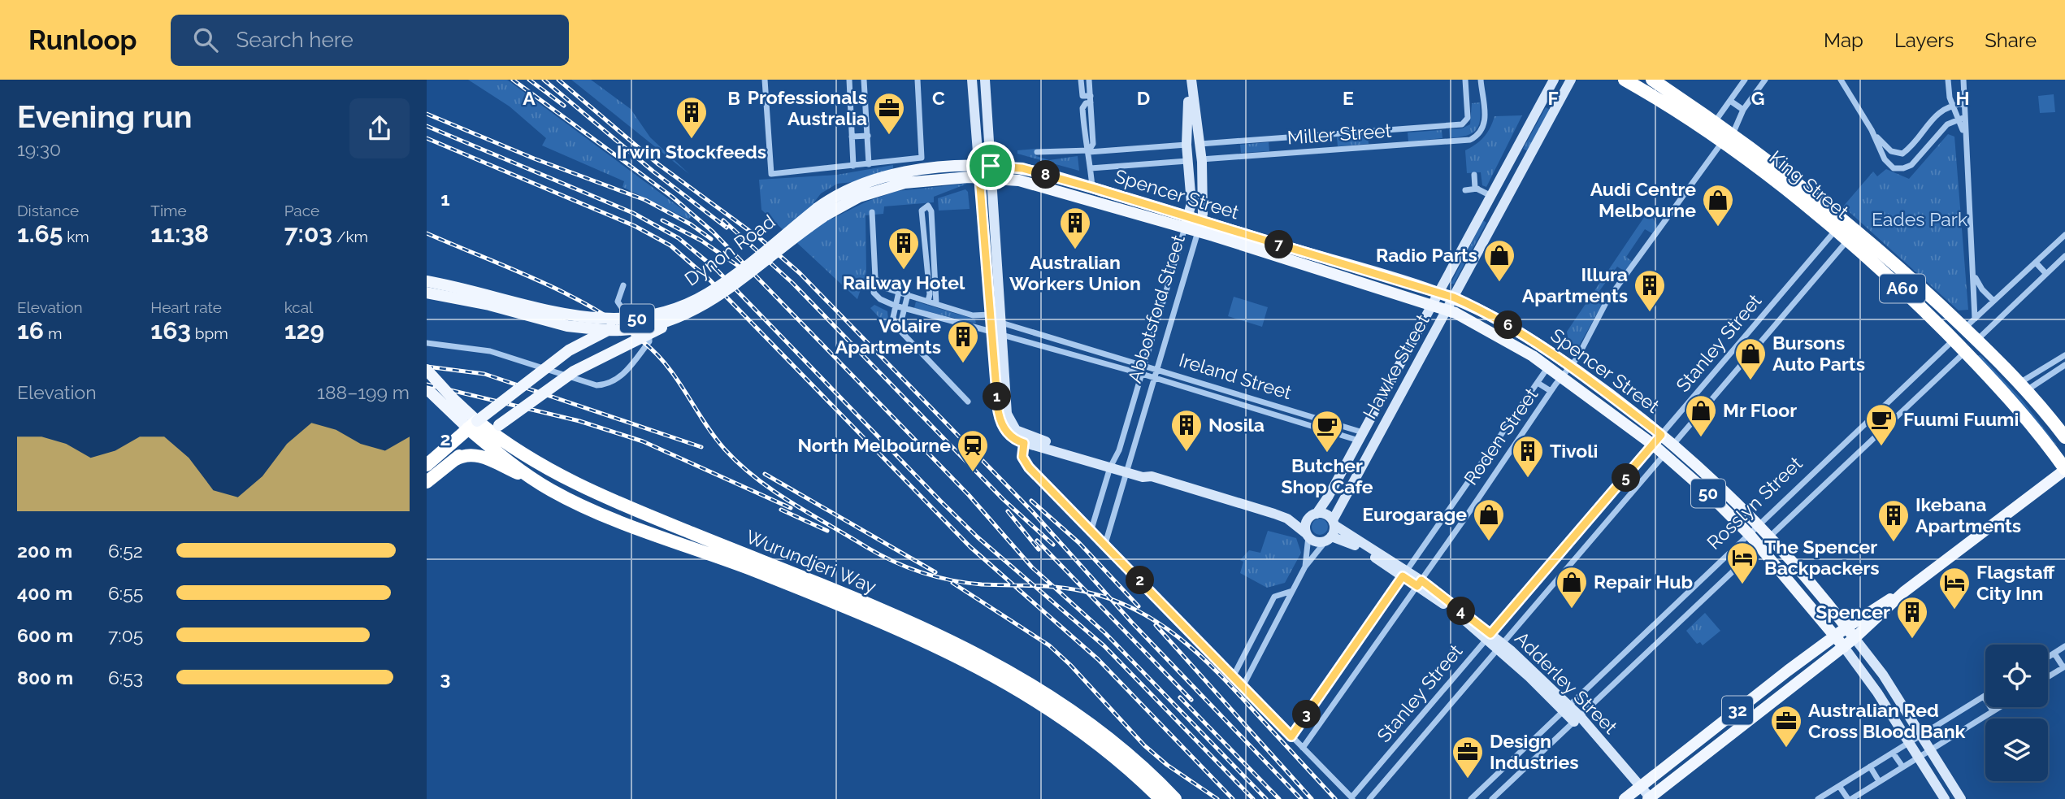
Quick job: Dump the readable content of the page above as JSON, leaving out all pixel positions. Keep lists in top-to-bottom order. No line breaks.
{"streets":{"highway":["King Street","A60","Rosslyn Street","Wurundjeri Way"],"main road":["Spencer Street","Dynon Road","50","32"],"street":["Miller Street","Abbotsford Street","Stanley Street","Hawke Street","Ireland Street","Roden Street","Adderley Street"]},"crossings":[["Miller Street","Abbotsford Street"],["King Street","Stanley Street"],["King Street","Roden Street"],["King Street","Rosslyn Street"],["King Street","32"],["Spencer Street","Dynon Road"],["Spencer Street","Abbotsford Street"],["Spencer Street","Stanley Street"],["Spencer Street","Hawke Street"],["Spencer Street","Roden Street"],["Spencer Street","Rosslyn Street"],["Spencer Street","32"],["Abbotsford Street","Ireland Street"],["Stanley Street","Adderley Street"],["Hawke Street","Ireland Street"],["Hawke Street","Adderley Street"],["Roden Street","Adderley Street"],["Rosslyn Street","Adderley Street"],["Adderley Street","32"]],"parks":["Eades Park"],"places":{"office":["Professionals Australia","Australian Red Cross Blood Bank","Design Industries"],"building":["Irwin Stockfeeds","Australian Workers Union","Railway Hotel","Illura Apartments","Volaire Apartments","Nosila","Tivoli","Ikebana Apartments","Spencer"],"shop":["Audi Centre Melbourne","Radio Parts","Bursons Auto Parts","Mr Floor","Eurogarage","Repair Hub"],"cafe":["Fuumi Fuumi","Butcher Shop Cafe"],"station":["North Melbourne"],"hotel":["The Spencer Backpackers","Flagstaff City Inn"]},"page":{"header":"Runloop","search":"Search here","nav":["Map","Layers","Share"],"heading":["Evening run","19:30"],"pins":["8","7","6","1","5","2","4","3"],"stats":[["Distance","1.65 km"],["Time","11:38"],["Pace","7:03 /km"],["Elevation","16 m"],["Heart rate","163 bpm"],["kcal","129"]],"chart":["Elevation","188–199 m"],"list":[{"name":"200 m","note":"6:52"},{"name":"400 m","note":"6:55"},{"name":"600 m","note":"7:05"},{"name":"800 m","note":"6:53"}]},"grid":{"columns":["A","B","C","D","E","F","G","H"],"rows":["1","2","3"]}}
